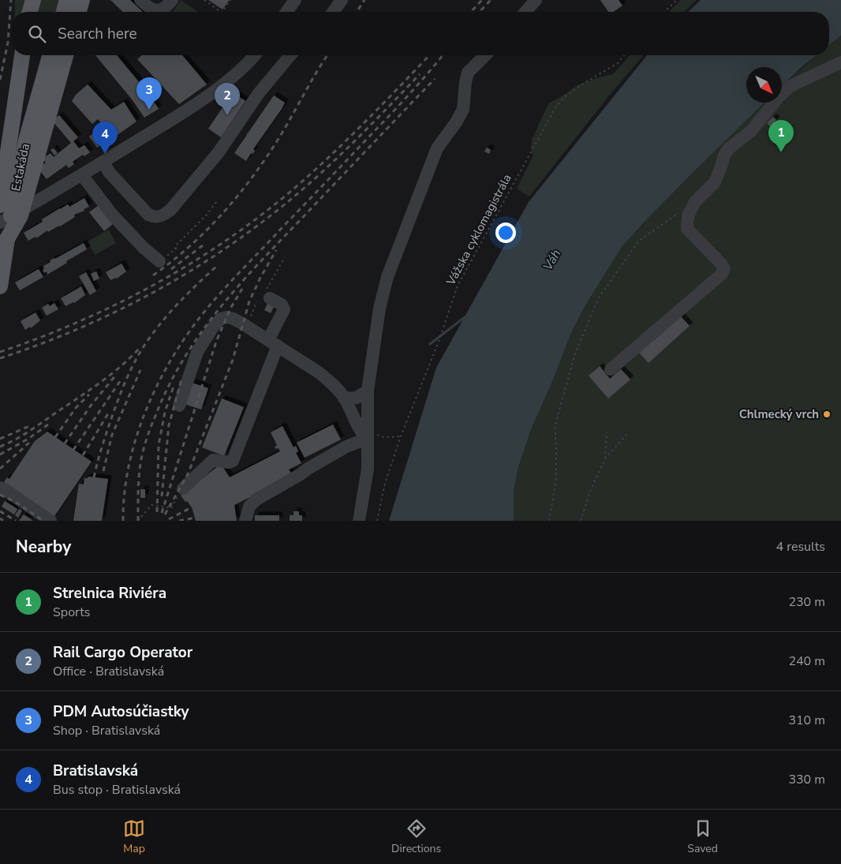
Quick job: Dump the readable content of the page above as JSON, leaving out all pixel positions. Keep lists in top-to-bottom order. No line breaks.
{"streets":{"main road":["Estakáda"],"path":["Vážska cyklomagistrála"]},"water":["Váh"],"places":["Chlmecký vrch"],"north":"bottom right","page":{"search":"Search here","pins":["3","2","1","4"],"heading":["Nearby","4 results"],"list":[{"mark":"1","name":"Strelnica Riviéra","note":"Sports","value":"230 m"},{"mark":"2","name":"Rail Cargo Operator","note":"Office · Bratislavská","value":"240 m"},{"mark":"3","name":"PDM Autosúčiastky","note":"Shop · Bratislavská","value":"310 m"},{"mark":"4","name":"Bratislavská","note":"Bus stop · Bratislavská","value":"330 m"}],"nav":["Map","Directions","Saved"]}}
